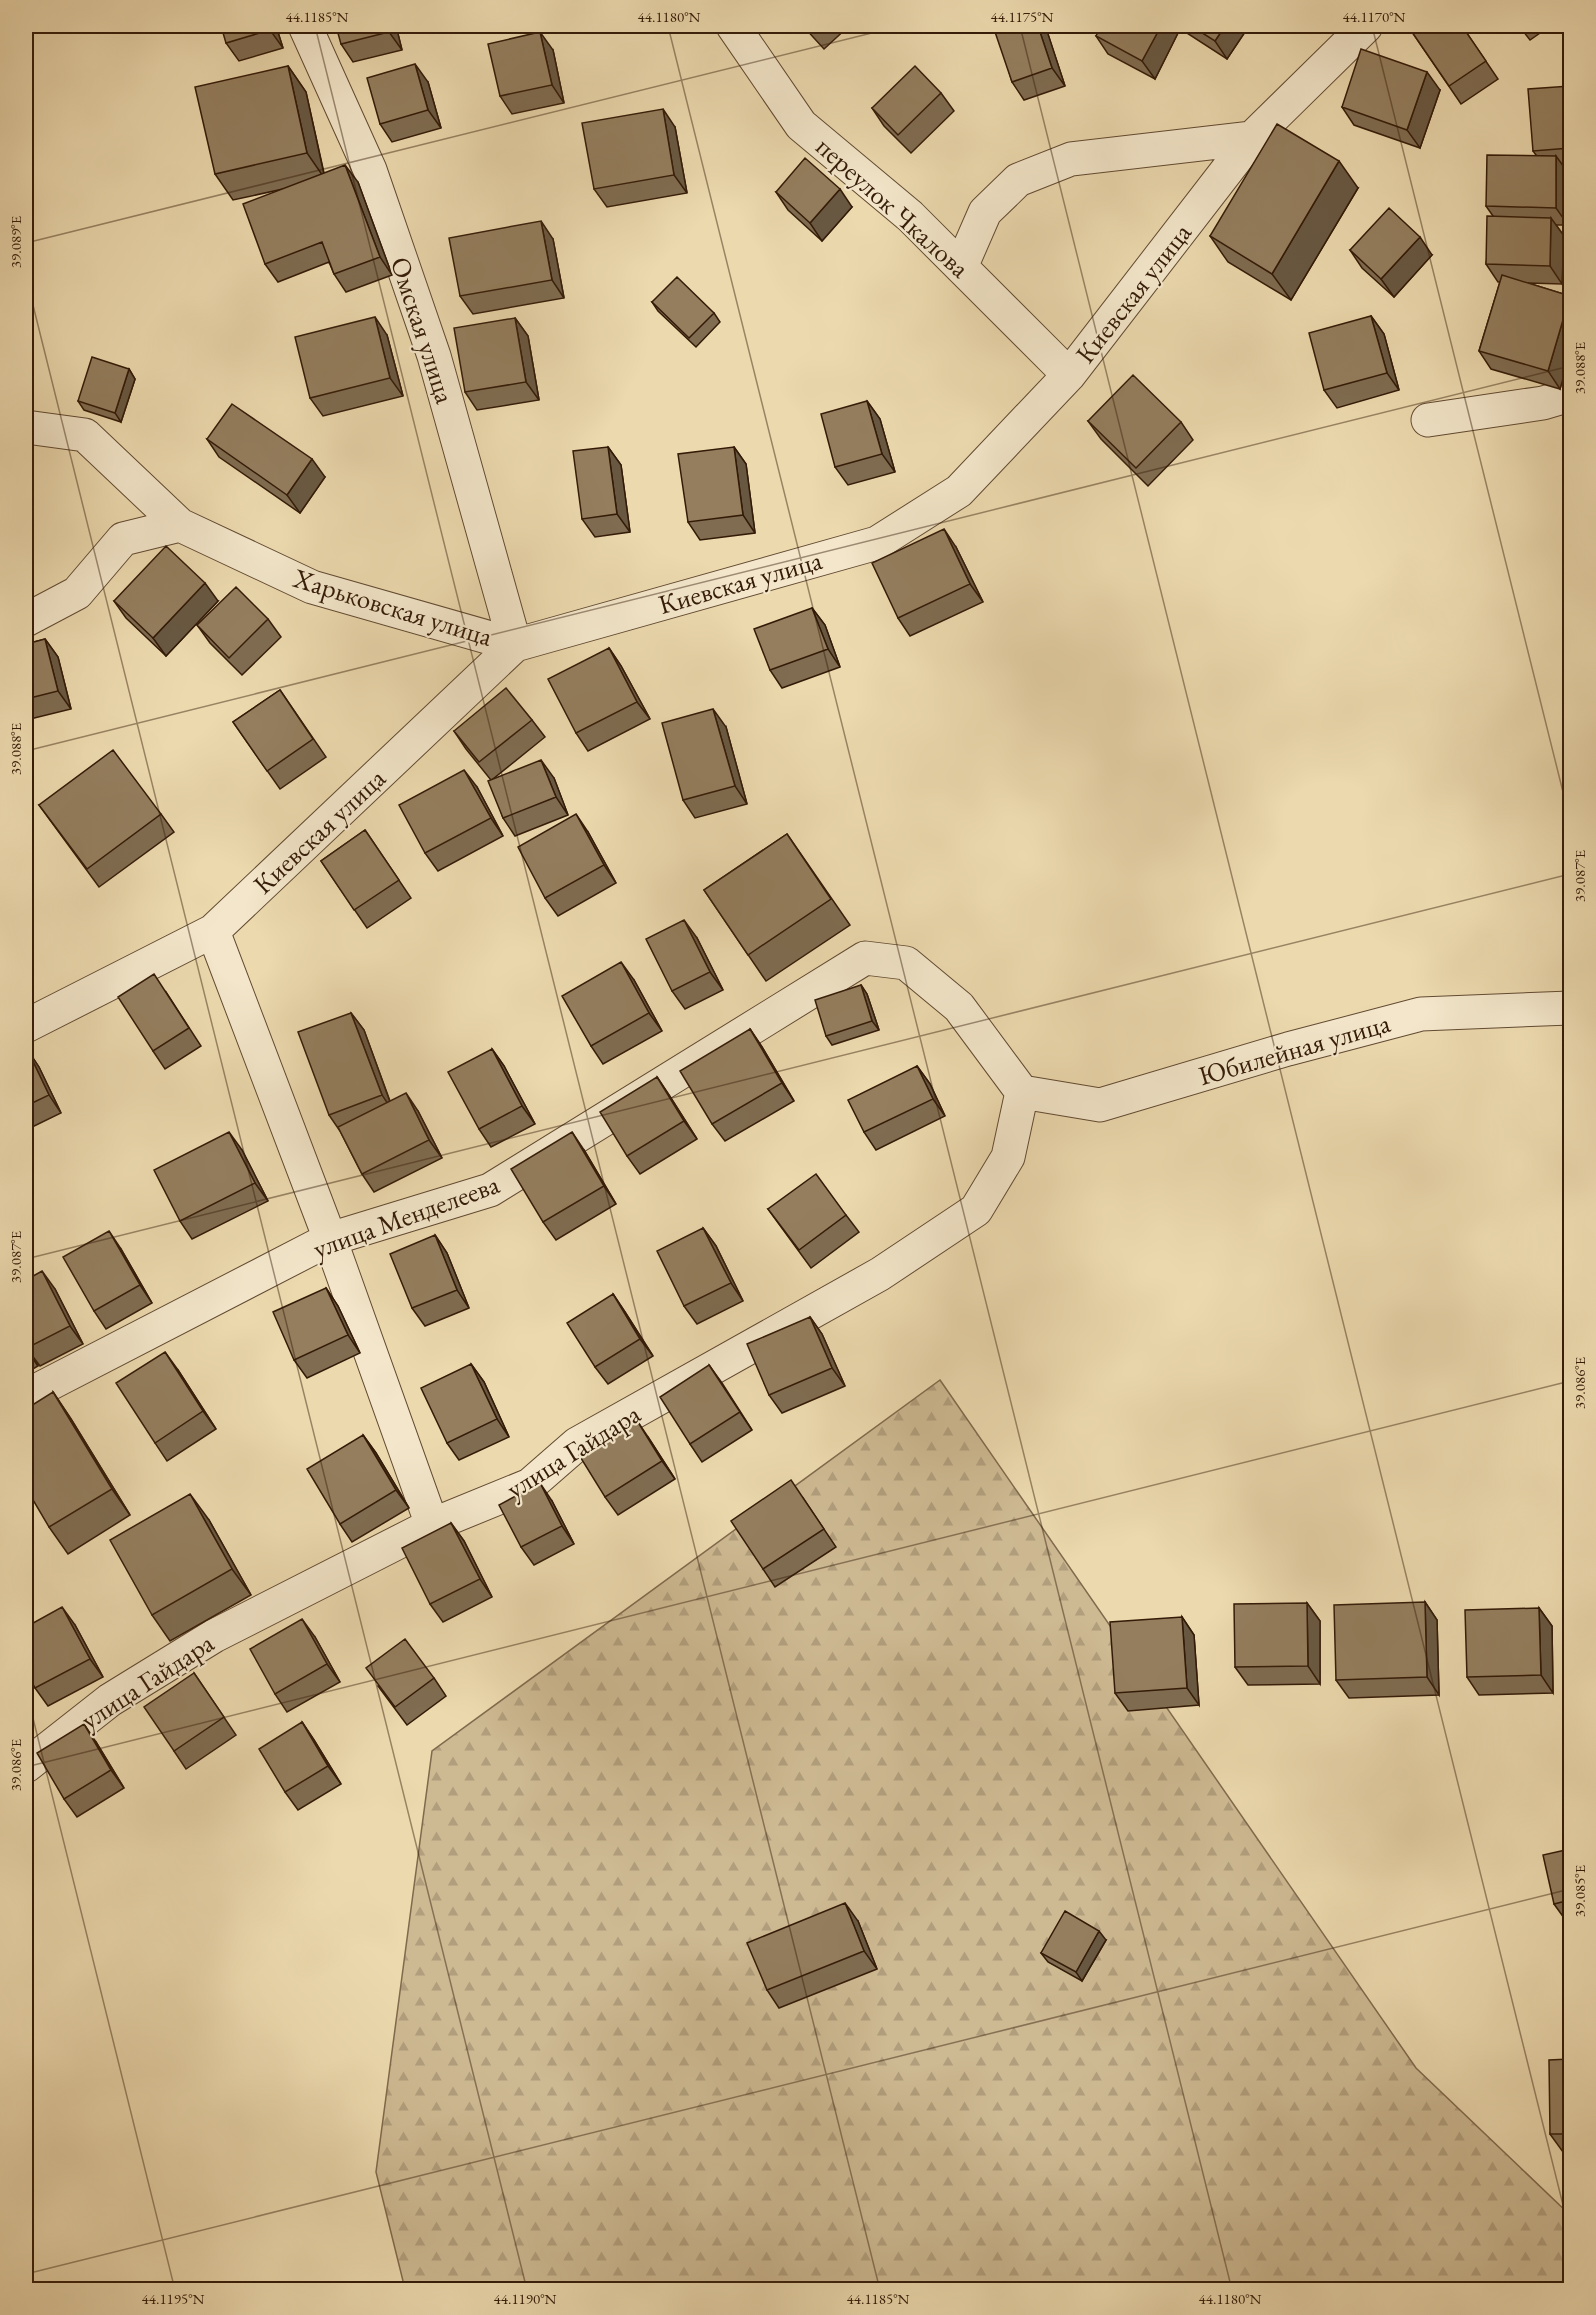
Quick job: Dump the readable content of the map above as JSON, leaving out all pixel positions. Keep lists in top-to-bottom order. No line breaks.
{"streets":{"street":["переулок Чкалова","Киевская улица","Омская улица","Харьковская улица","Юбилейная улица","улица Менделеева","улица Гайдара"]},"crossings":[["переулок Чкалова","Киевская улица"],["Киевская улица","Омская улица"],["Киевская улица","Харьковская улица"],["Омская улица","Харьковская улица"],["Юбилейная улица","улица Менделеева"],["Юбилейная улица","улица Гайдара"],["улица Менделеева","улица Гайдара"]],"coordinates":["44.1185°N","44.1180°N","44.1175°N","44.1170°N","39.089°E","39.088°E","39.087°E","39.086°E","39.085°E","44.1195°N","44.1190°N"]}
